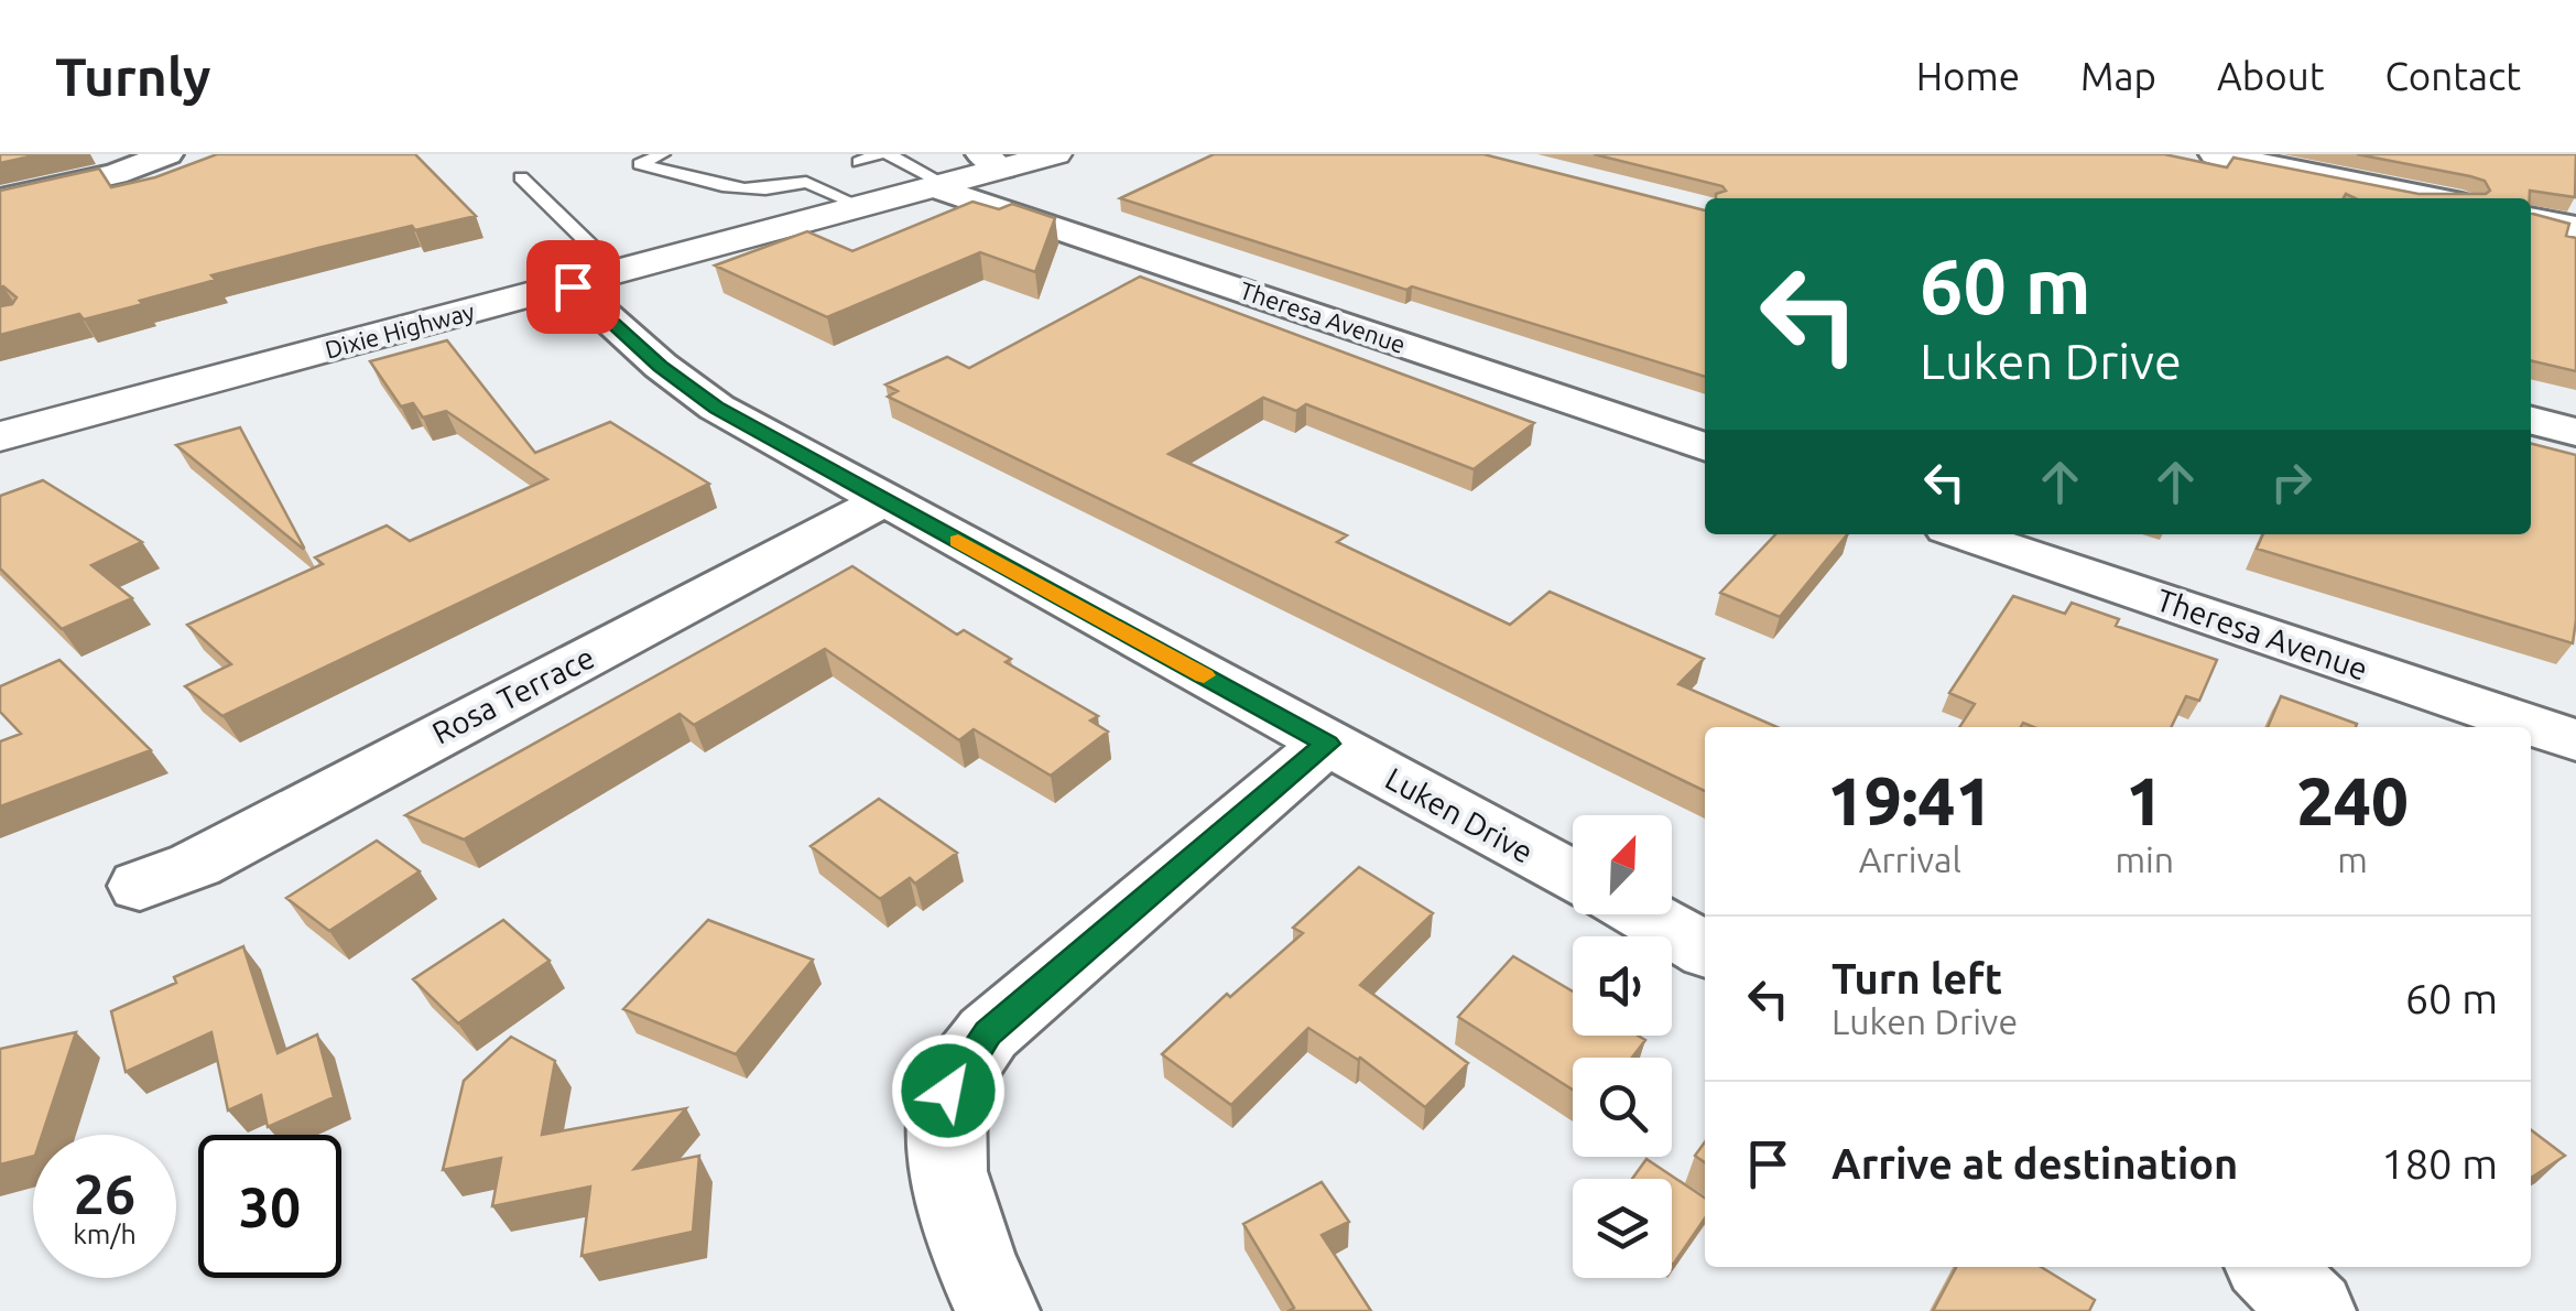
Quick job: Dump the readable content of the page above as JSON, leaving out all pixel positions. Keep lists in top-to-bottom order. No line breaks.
{"streets":{"main road":["Dixie Highway"],"street":["Theresa Avenue","Rosa Terrace","Luken Drive"]},"crossings":[["Theresa Avenue","Dixie Highway"],["Dixie Highway","Luken Drive"],["Rosa Terrace","Luken Drive"]],"north":"top right","page":{"header":"Turnly","nav":["Home","Map","About","Contact"],"turn":["60 m","Luken Drive"],"eta":["19:41","Arrival","1","min","240","m"],"list":[{"name":"Turn left","note":"Luken Drive","value":"60 m"},{"name":"Arrive at destination","value":"180 m"}],"speed":"26 km/h","limit":"30"}}
